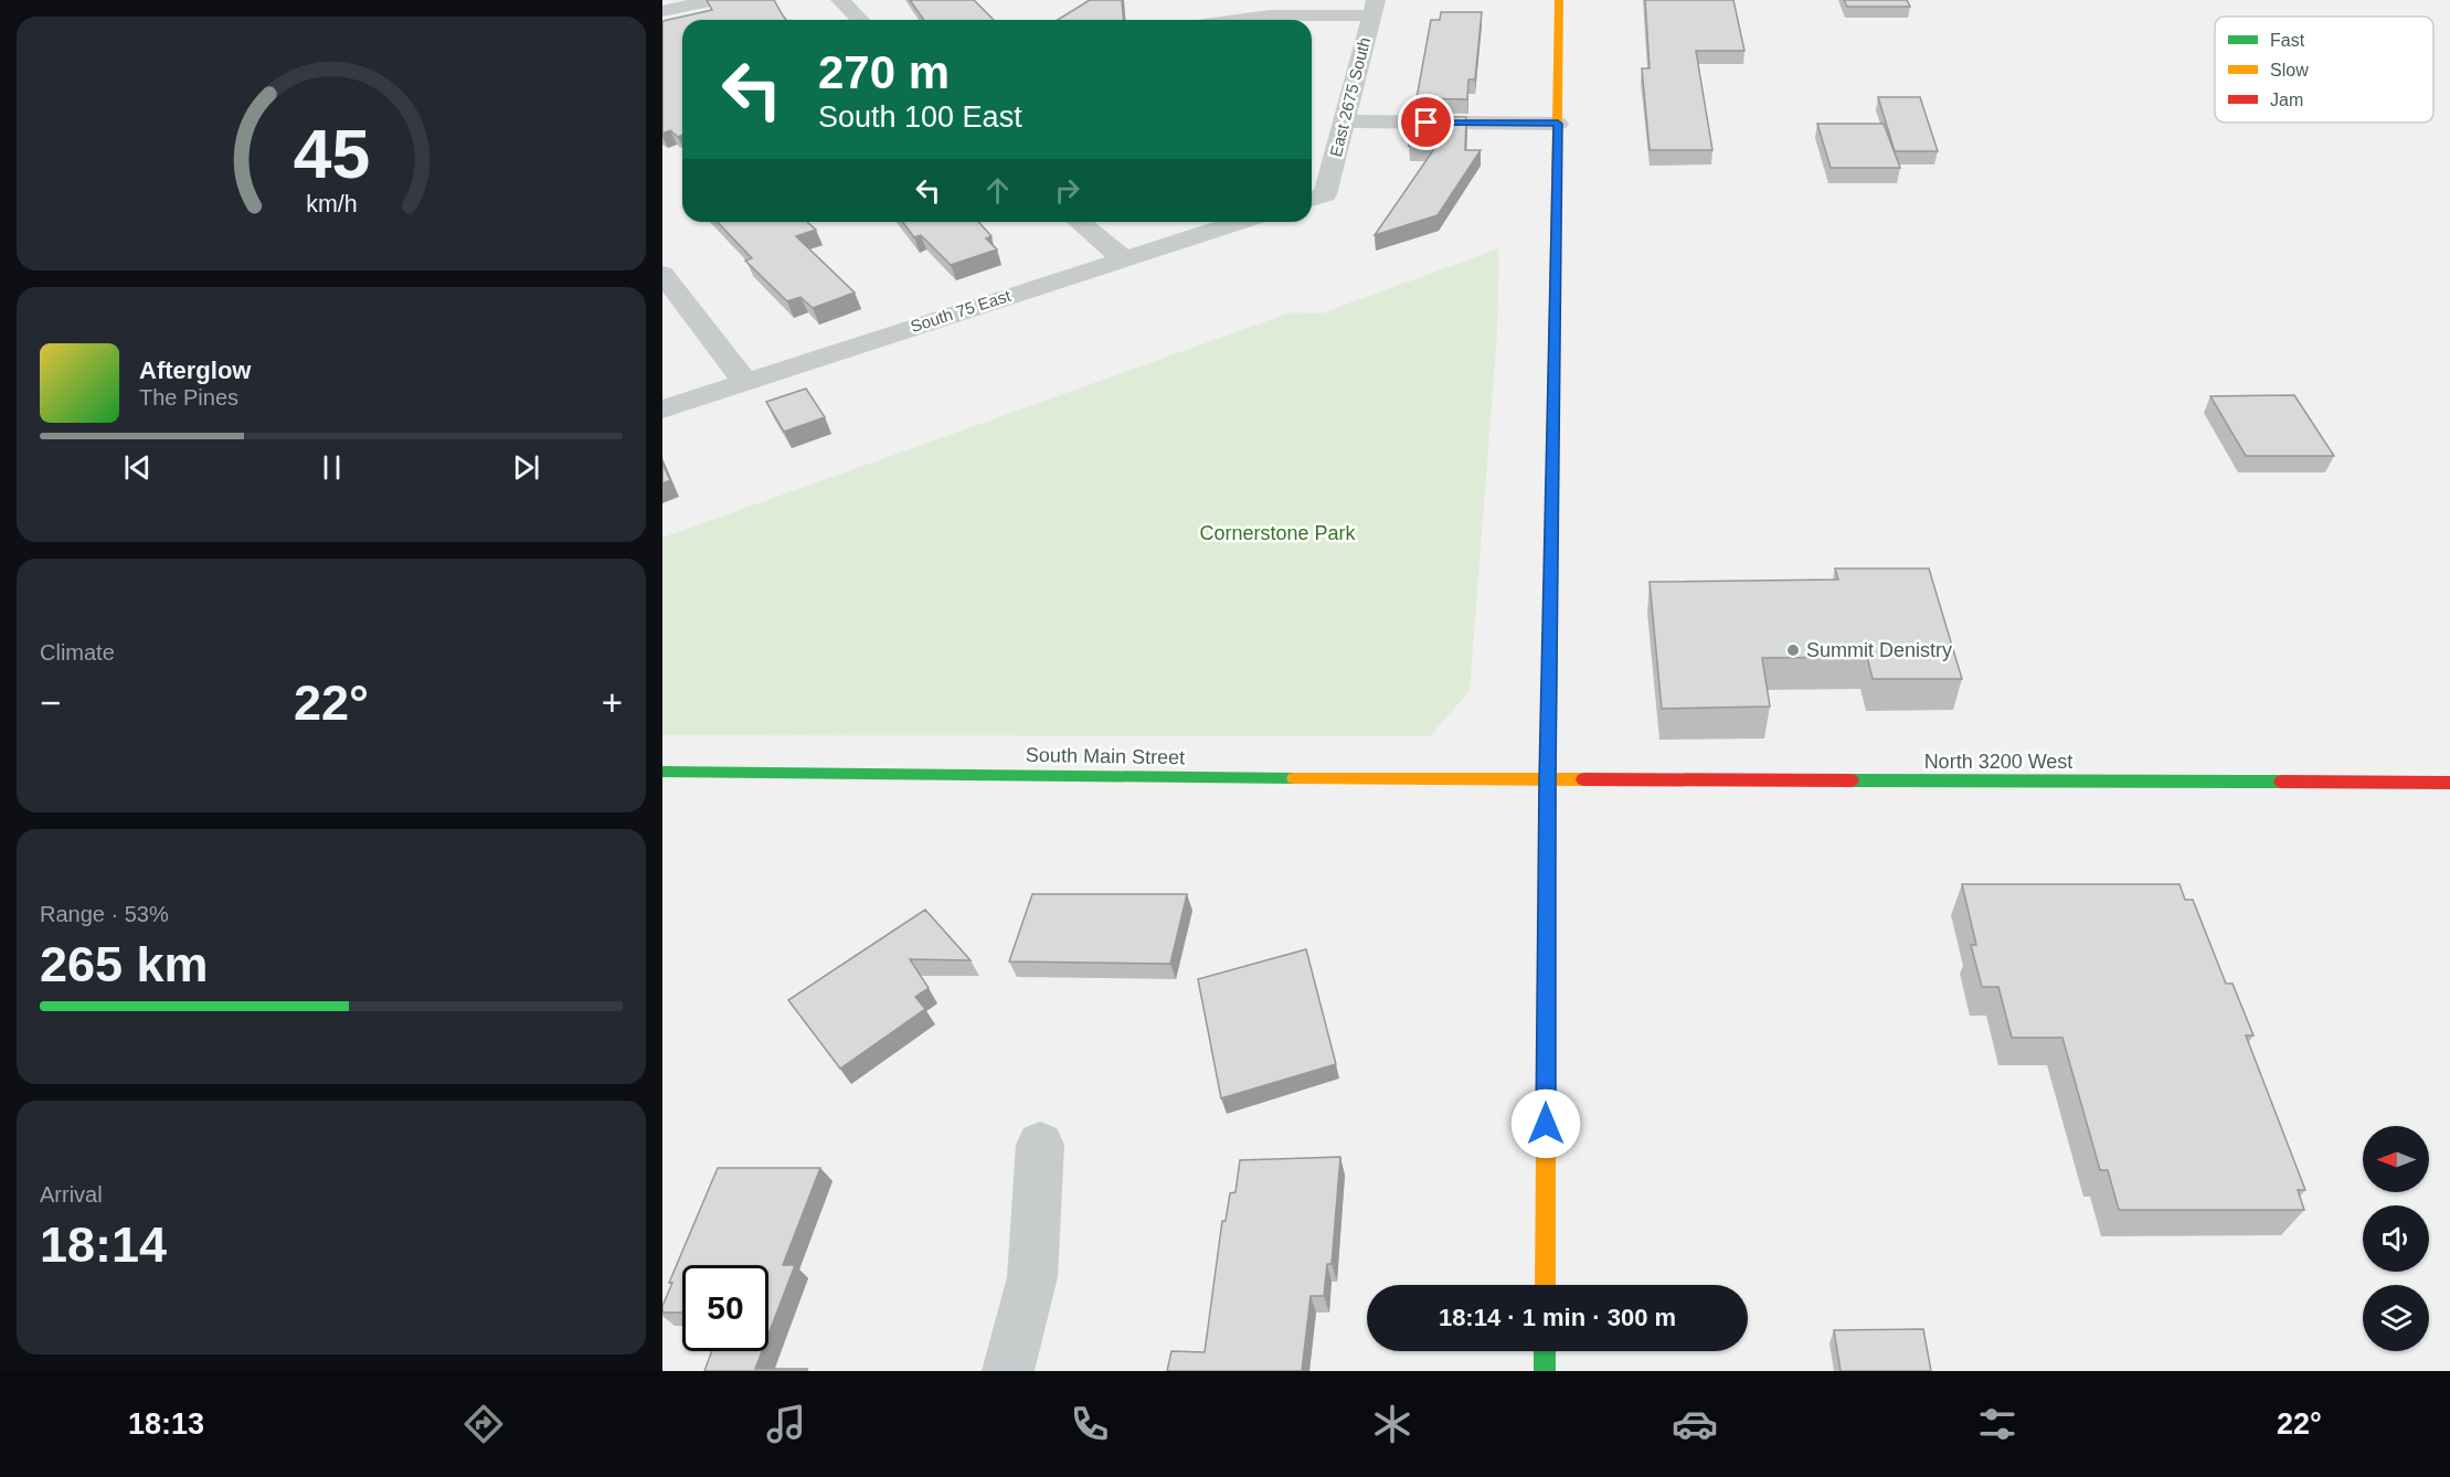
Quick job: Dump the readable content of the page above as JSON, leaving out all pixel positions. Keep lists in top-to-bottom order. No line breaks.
{"streets":{"main road":["South Main Street","North 3200 West"],"street":["East 2675 South","South 75 East"]},"crossings":[["South Main Street","North 3200 West"]],"parks":["Cornerstone Park"],"places":["Summit Denistry"],"legend":["Fast","Slow","Jam"],"north":"left","page":{"turn":["270 m","South 100 East"],"song":["Afterglow","The Pines"],"tile":["Climate",["Range · 53%","265 km"],["Arrival","18:14"]],"heat":["−","22°","+"],"limit":"50","trip":"18:14 · 1 min · 300 m","tabs":["18:13","22°"],"gauge":["45","km/h"]}}
